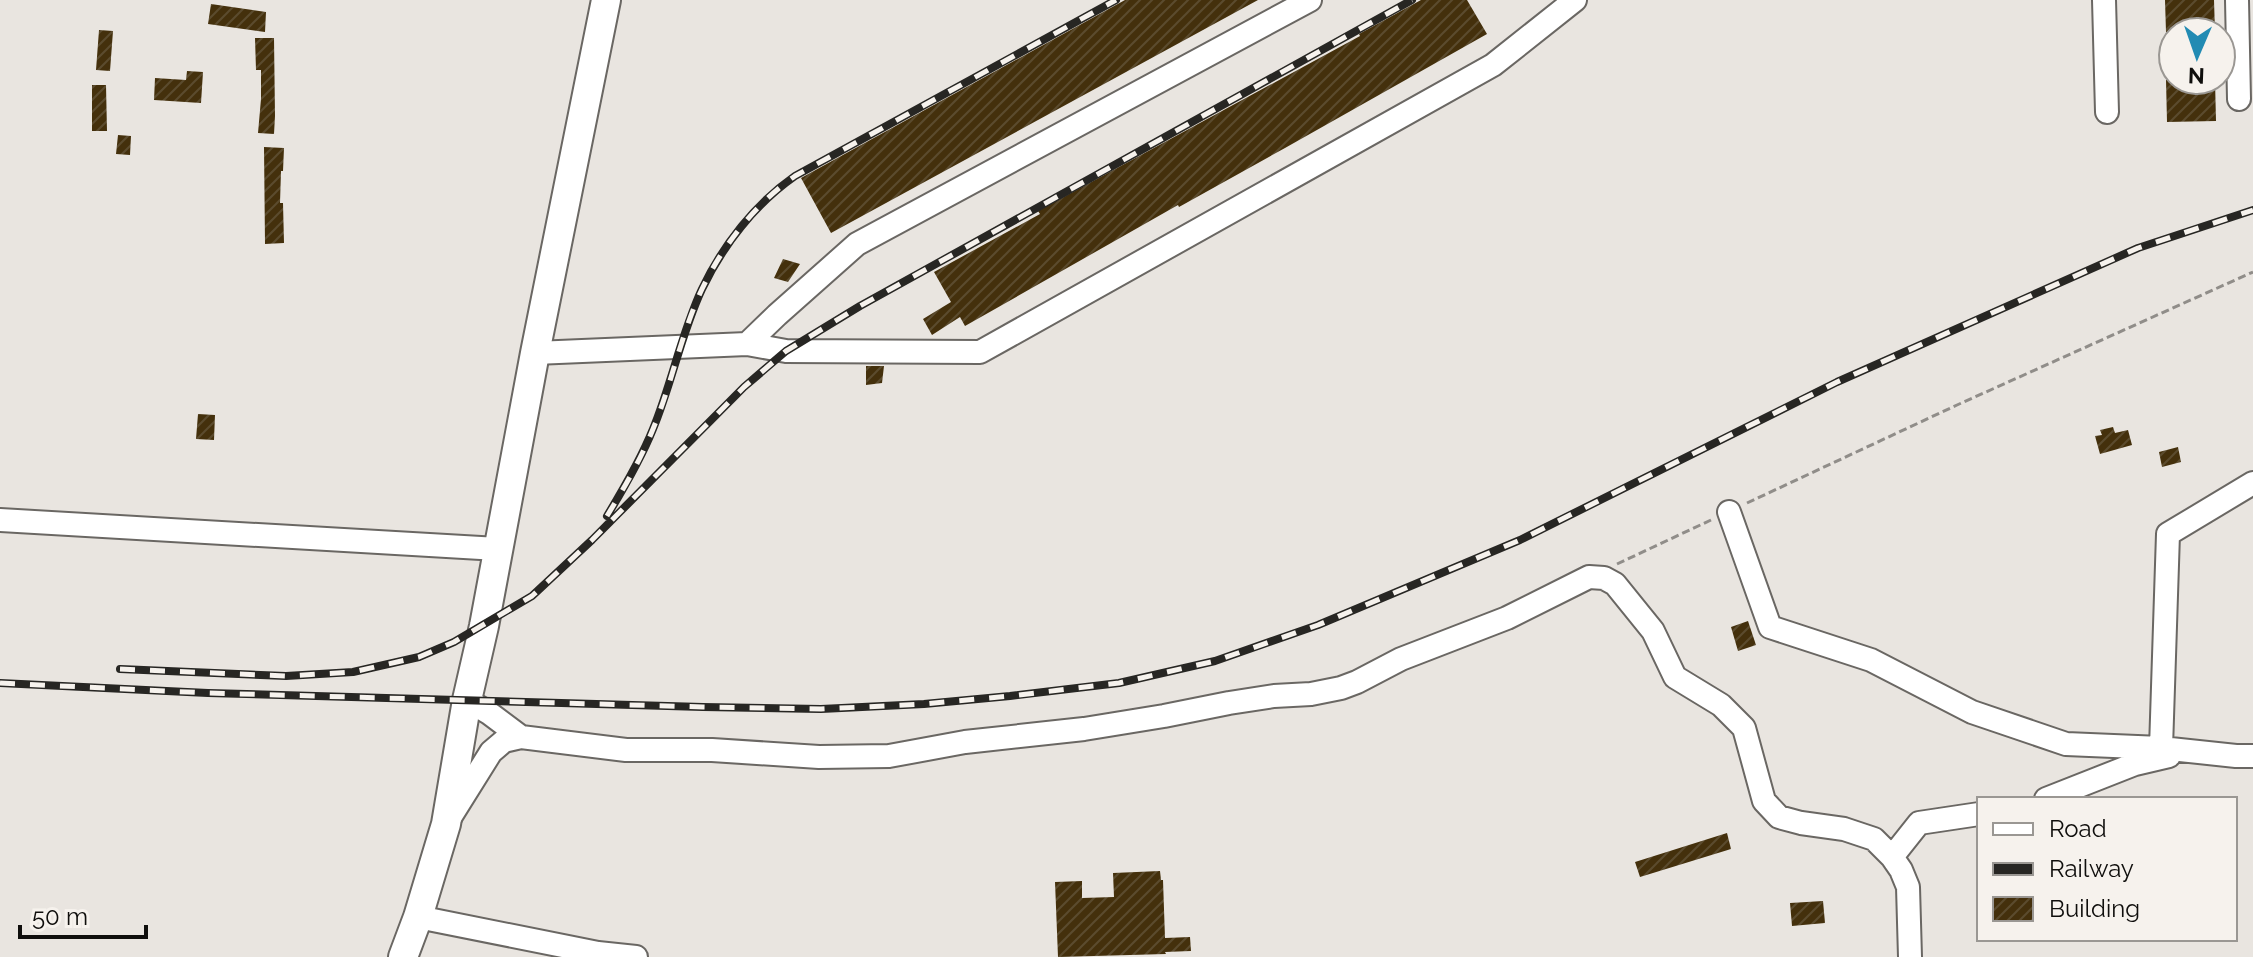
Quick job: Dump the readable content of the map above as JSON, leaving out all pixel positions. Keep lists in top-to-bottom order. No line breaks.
{"legend":["Road","Railway","Building"],"scale_bar":"50 m","north":"bottom"}
